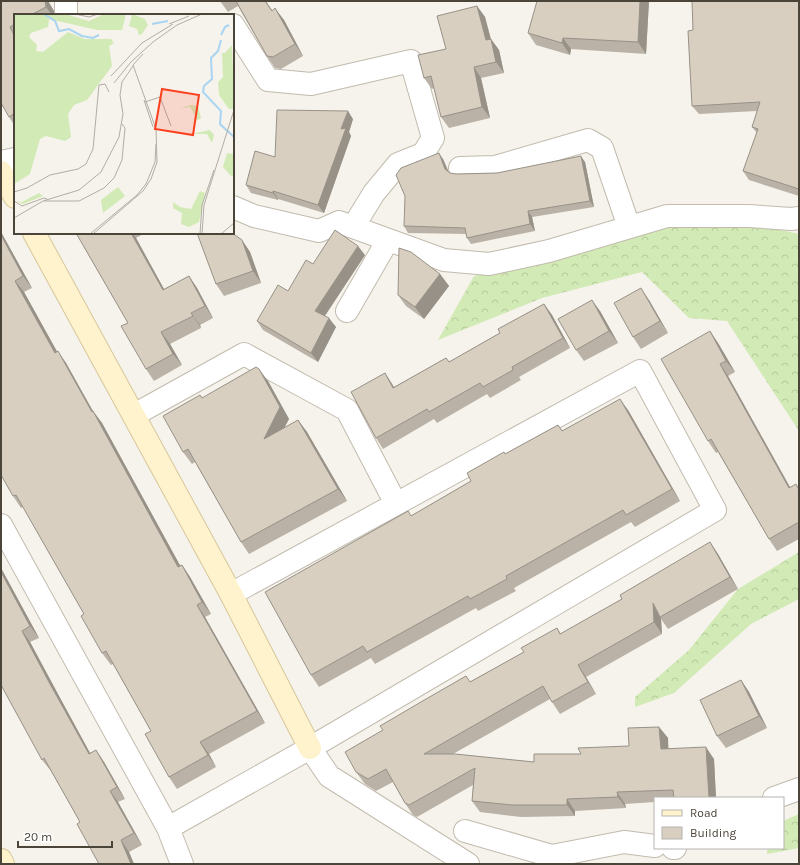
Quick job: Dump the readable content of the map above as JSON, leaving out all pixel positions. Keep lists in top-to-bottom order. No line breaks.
{"legend":["Road","Building"],"scale_bar":"20 m"}
